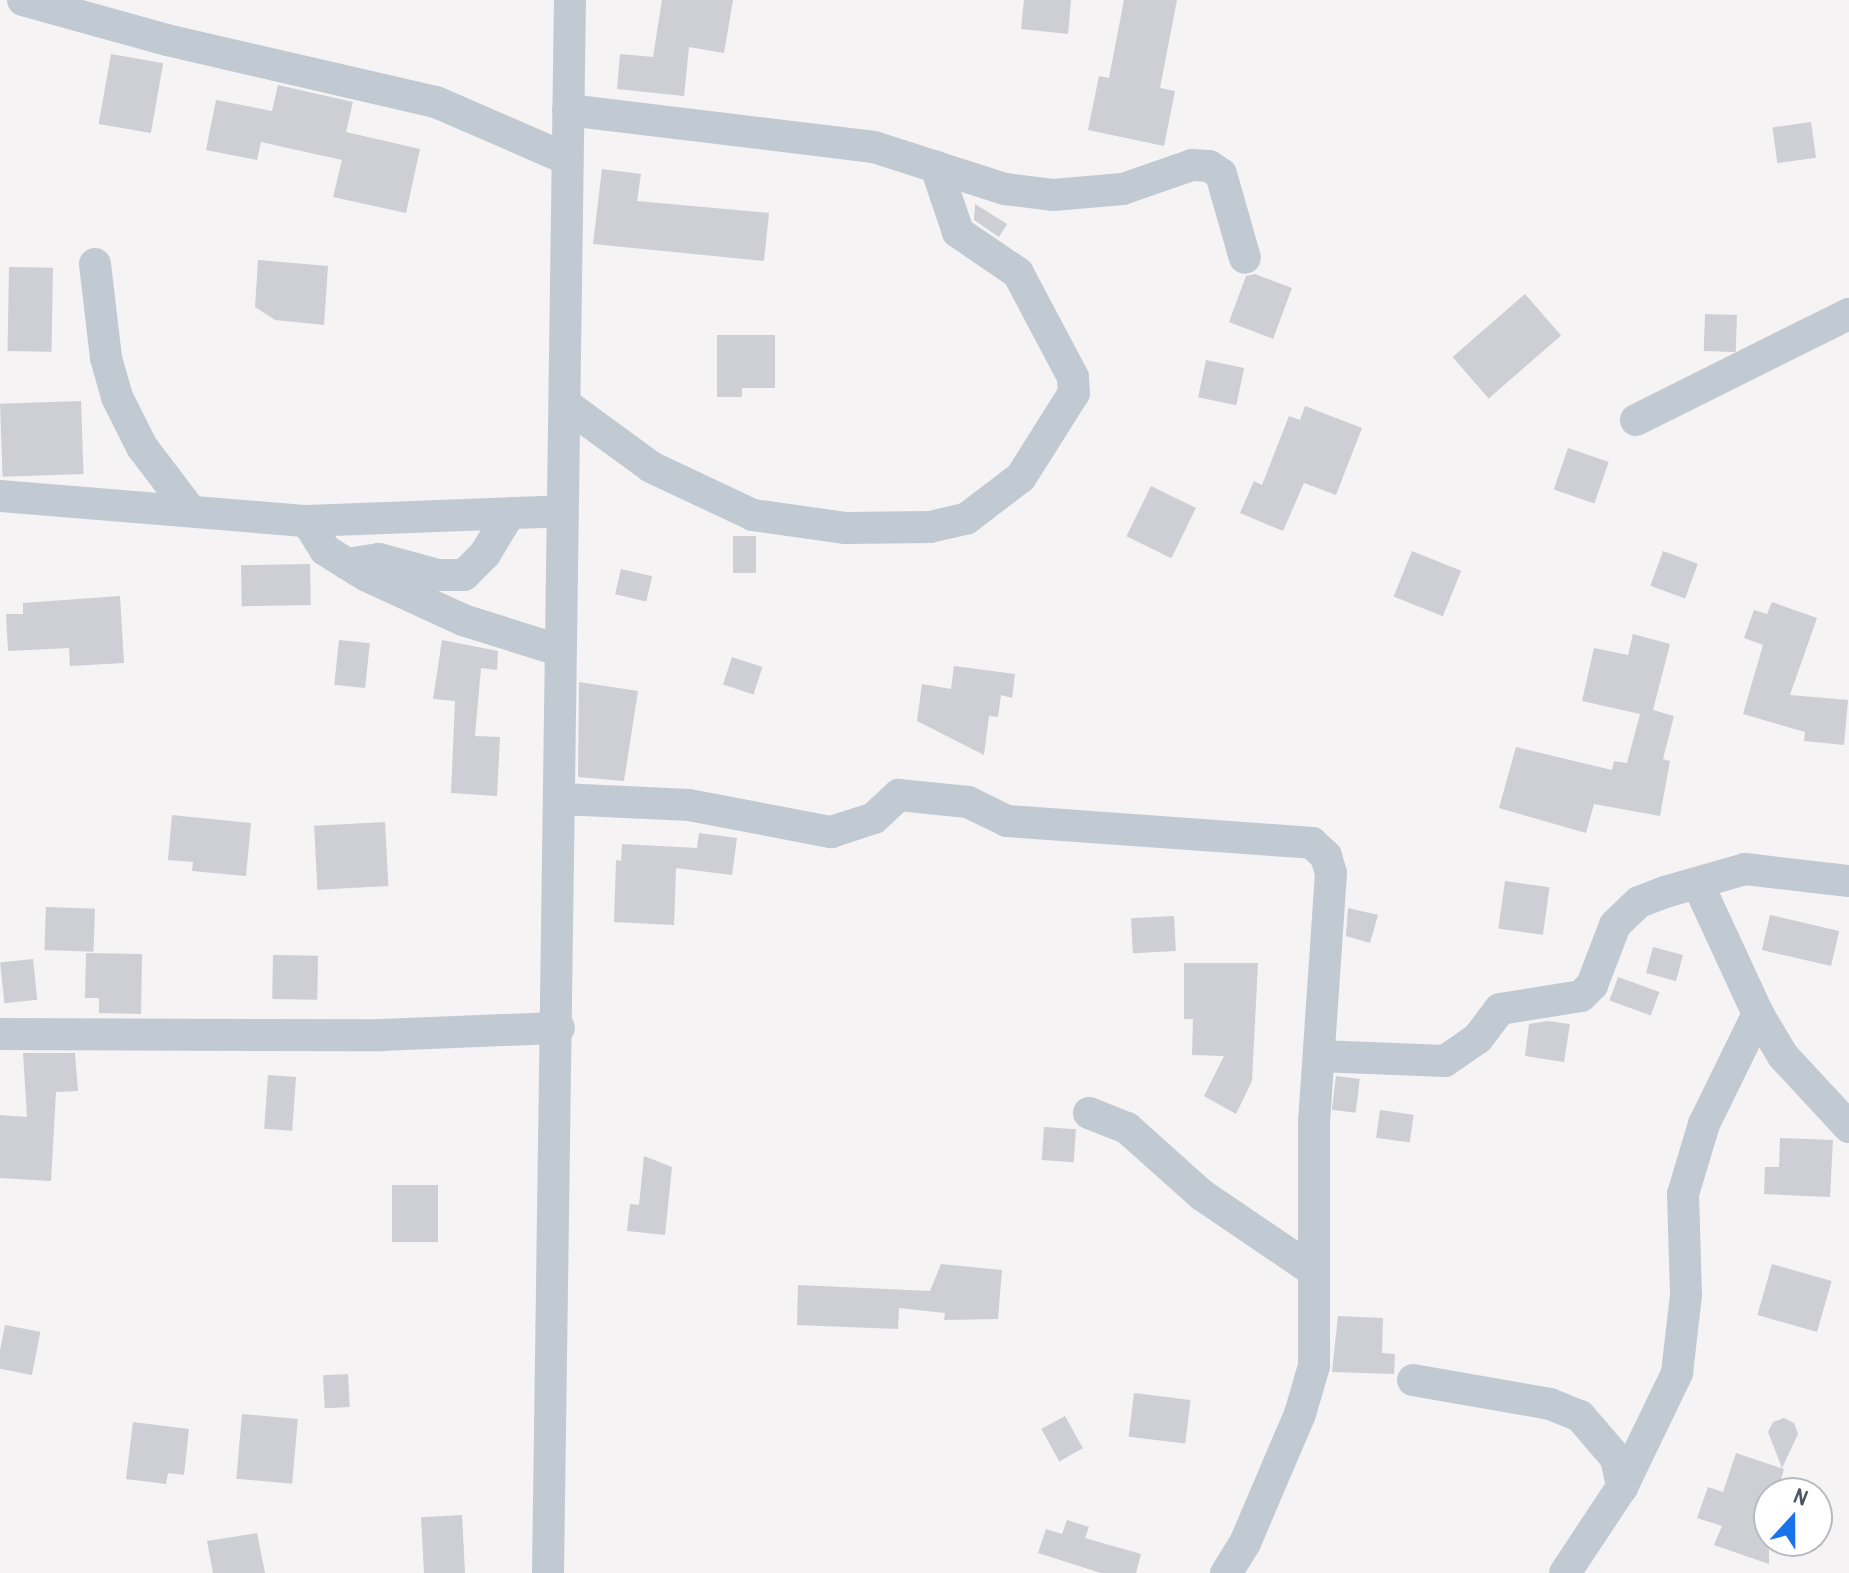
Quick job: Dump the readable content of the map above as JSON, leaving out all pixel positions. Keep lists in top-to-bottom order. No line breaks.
{"north":"top"}
